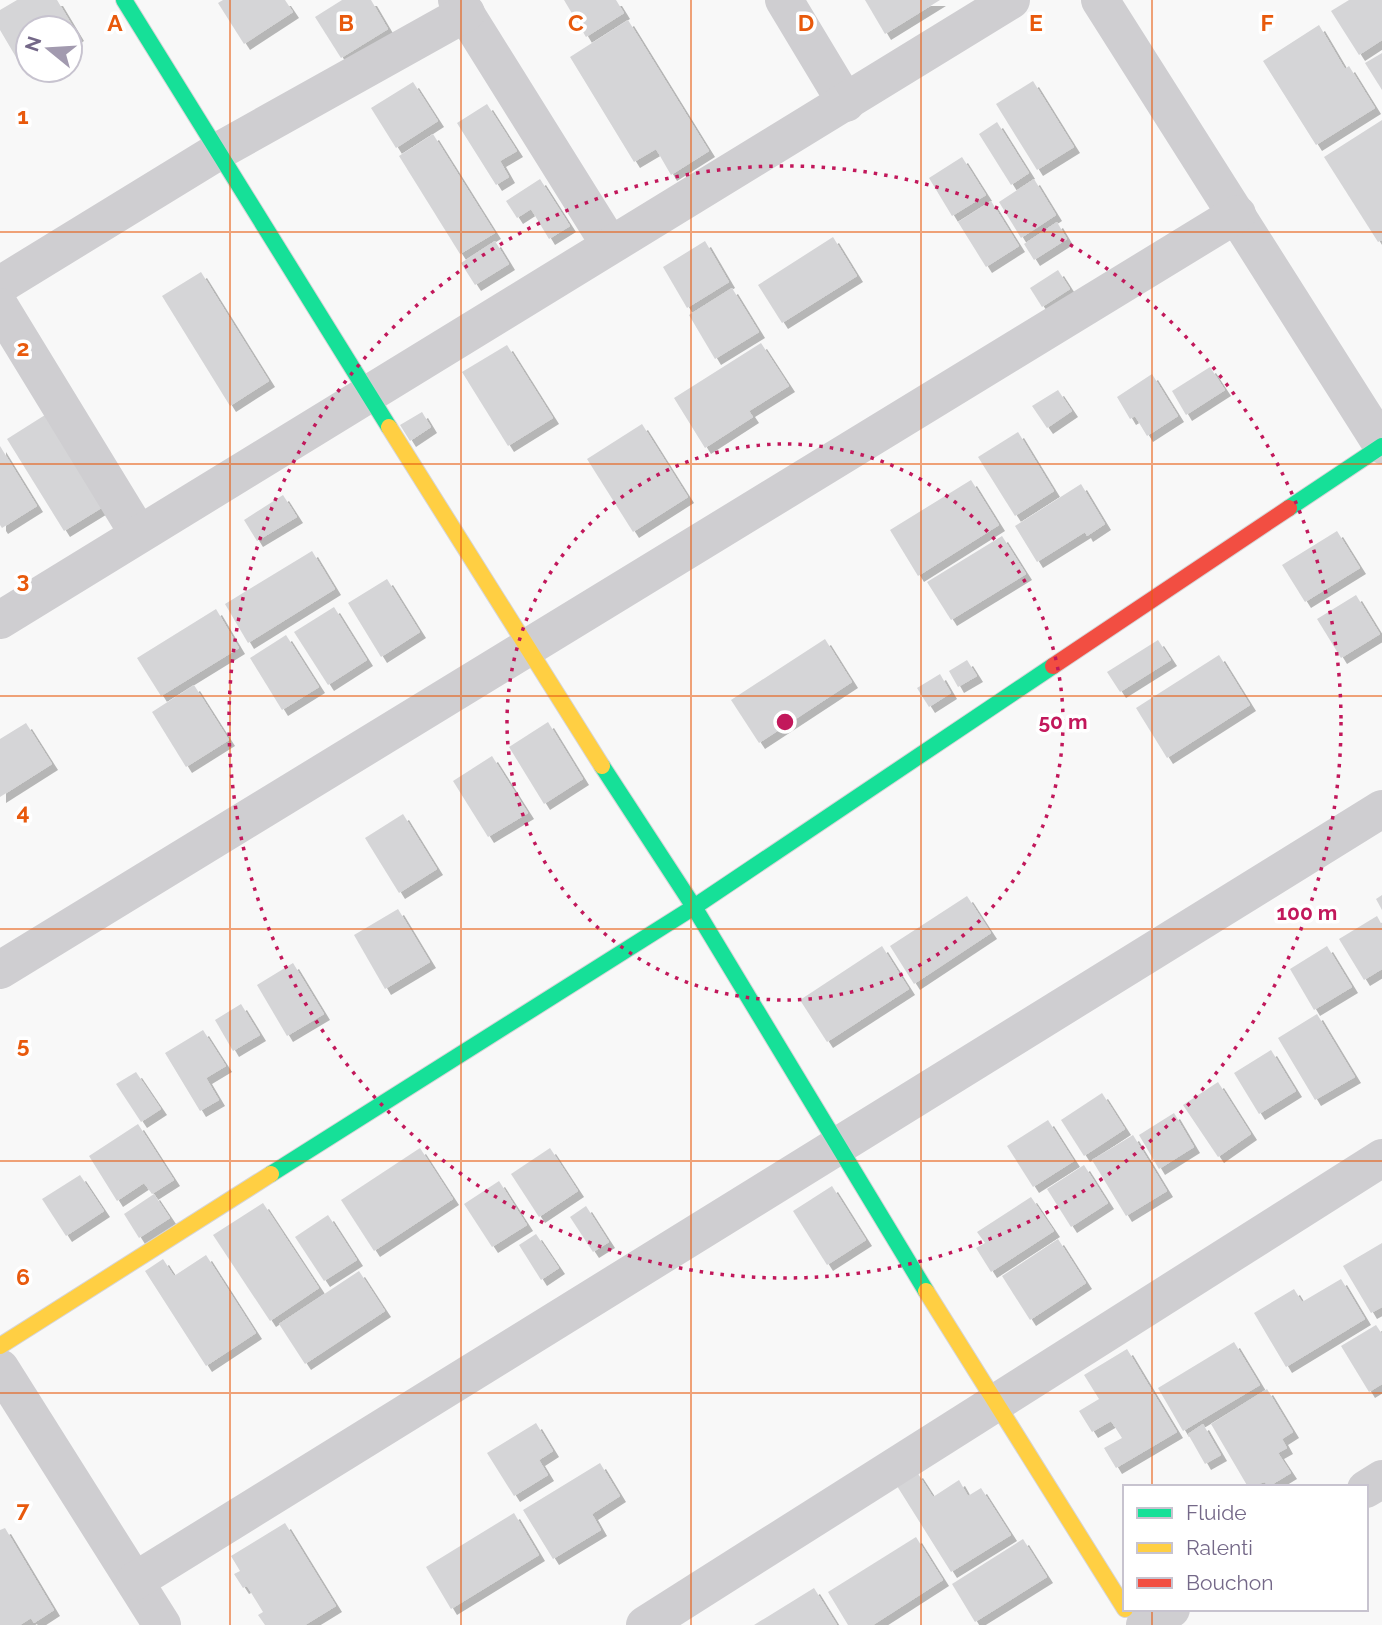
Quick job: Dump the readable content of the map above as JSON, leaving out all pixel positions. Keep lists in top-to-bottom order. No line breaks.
{"legend":["Fluide","Ralenti","Bouchon"],"north":"left","grid":{"columns":["A","B","C","D","E","F"],"rows":["1","2","3","4","5","6","7"]},"rings":["50 m","100 m"]}
